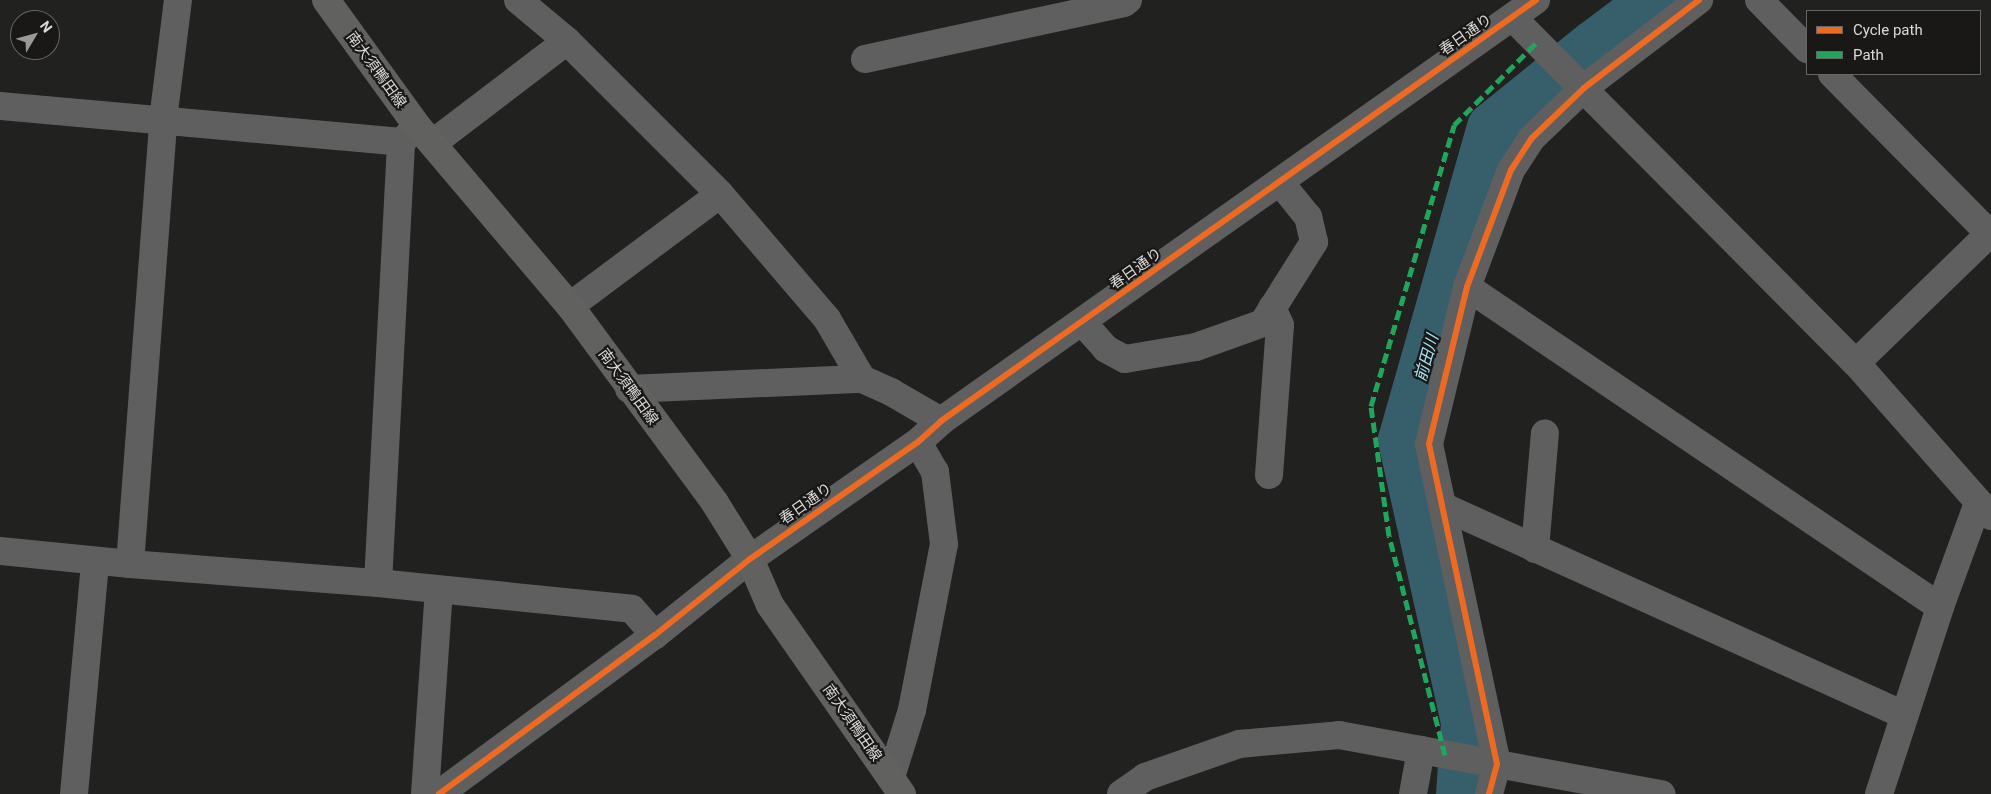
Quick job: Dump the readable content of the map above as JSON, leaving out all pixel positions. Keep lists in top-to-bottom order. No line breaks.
{"streets":{"main road":["南大須鴨田線"],"street":["春日通り"]},"crossings":[["春日通り","南大須鴨田線"]],"water":["前田川"],"legend":["Cycle path","Path"],"north":"top right"}
